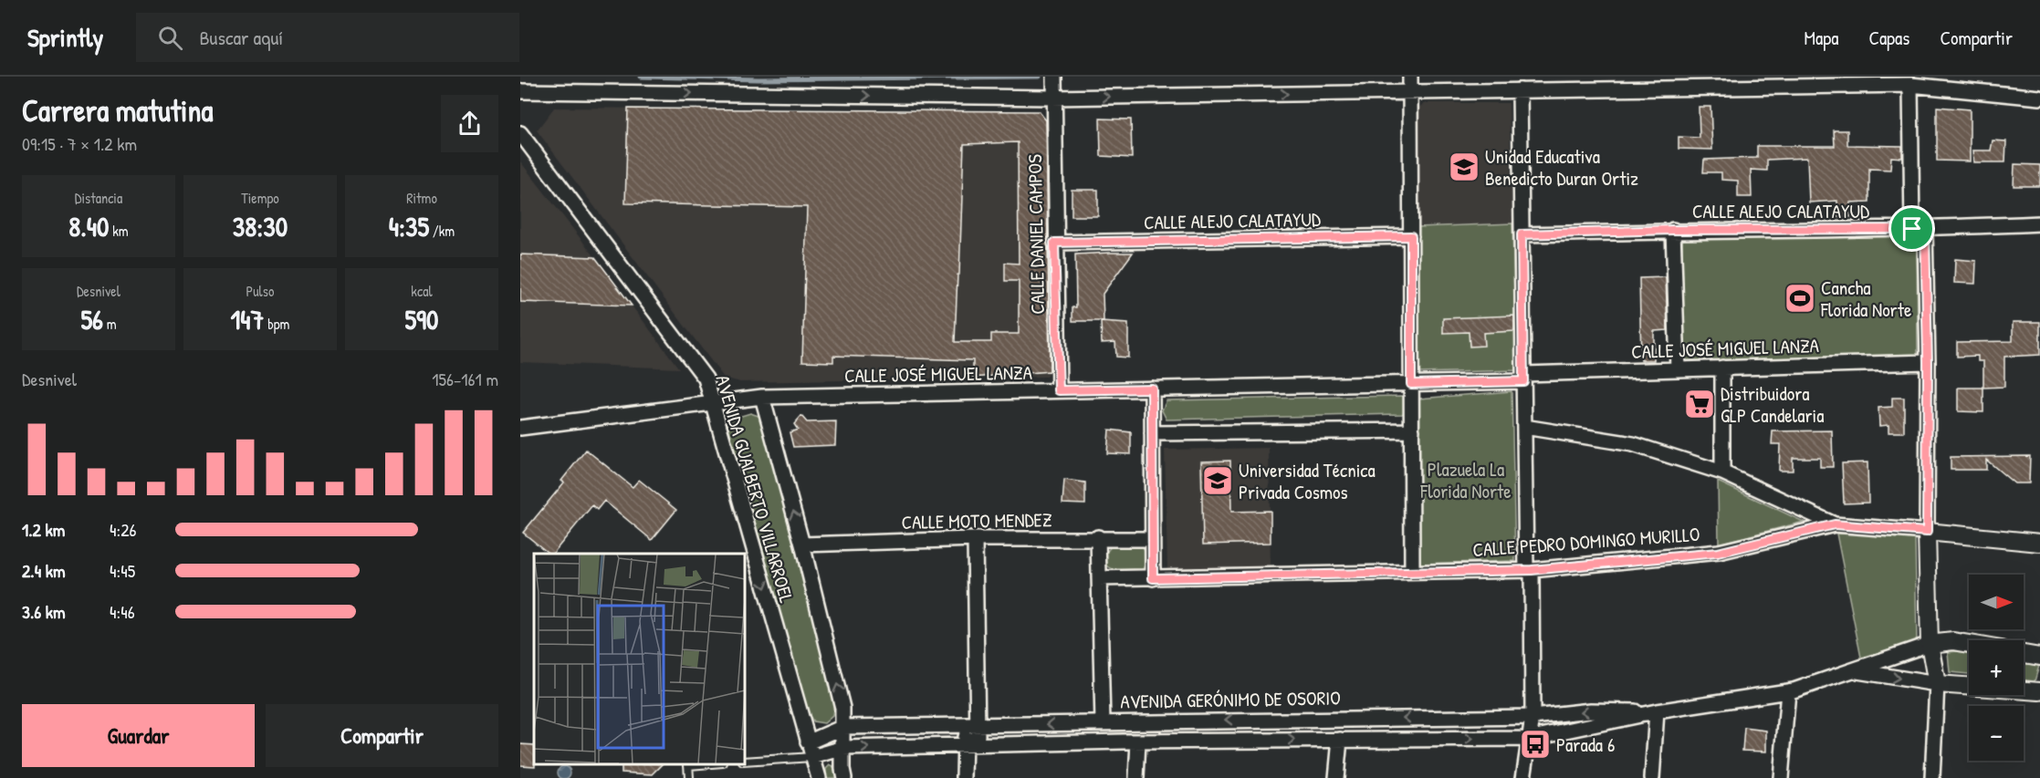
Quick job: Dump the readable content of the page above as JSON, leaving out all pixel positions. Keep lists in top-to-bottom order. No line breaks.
{"streets":{"street":["CALLE ALEJO CALATAYUD","CALLE DANIEL CAMPOS","CALLE JOSÉ MIGUEL LANZA","AVENIDA GUALBERTO VILLARROEL","CALLE MOTO MENDEZ","CALLE PEDRO DOMINGO MURILLO","AVENIDA GERÓNIMO DE OSORIO"]},"crossings":[["CALLE ALEJO CALATAYUD","CALLE DANIEL CAMPOS"],["CALLE DANIEL CAMPOS","CALLE JOSÉ MIGUEL LANZA"],["CALLE JOSÉ MIGUEL LANZA","AVENIDA GUALBERTO VILLARROEL"],["AVENIDA GUALBERTO VILLARROEL","CALLE MOTO MENDEZ"],["AVENIDA GUALBERTO VILLARROEL","AVENIDA GERÓNIMO DE OSORIO"]],"parks":["Plazuela La Florida Norte"],"places":{"school or university":["Unidad Educativa Benedicto Duran Ortiz","Universidad Técnica Privada Cosmos"],"sports":["Cancha Florida Norte"],"supermarket":["Distribuidora GLP Candelaria"],"bus stop":["Parada 6"]},"north":"right","page":{"header":"Sprintly","search":"Buscar aquí","nav":["Mapa","Capas","Compartir"],"heading":["Carrera matutina","09:15 · 7 × 1.2 km"],"stats":[["Distancia","8.40 km"],["Tiempo","38:30"],["Ritmo","4:35 /km"],["Desnivel","56 m"],["Pulso","147 bpm"],["kcal","590"]],"chart":["Desnivel","156–161 m"],"list":[{"name":"1.2 km","note":"4:26"},{"name":"2.4 km","note":"4:45"},{"name":"3.6 km","note":"4:46"}],"map_buttons":["+","−"],"buttons":["Guardar","Compartir"]}}
